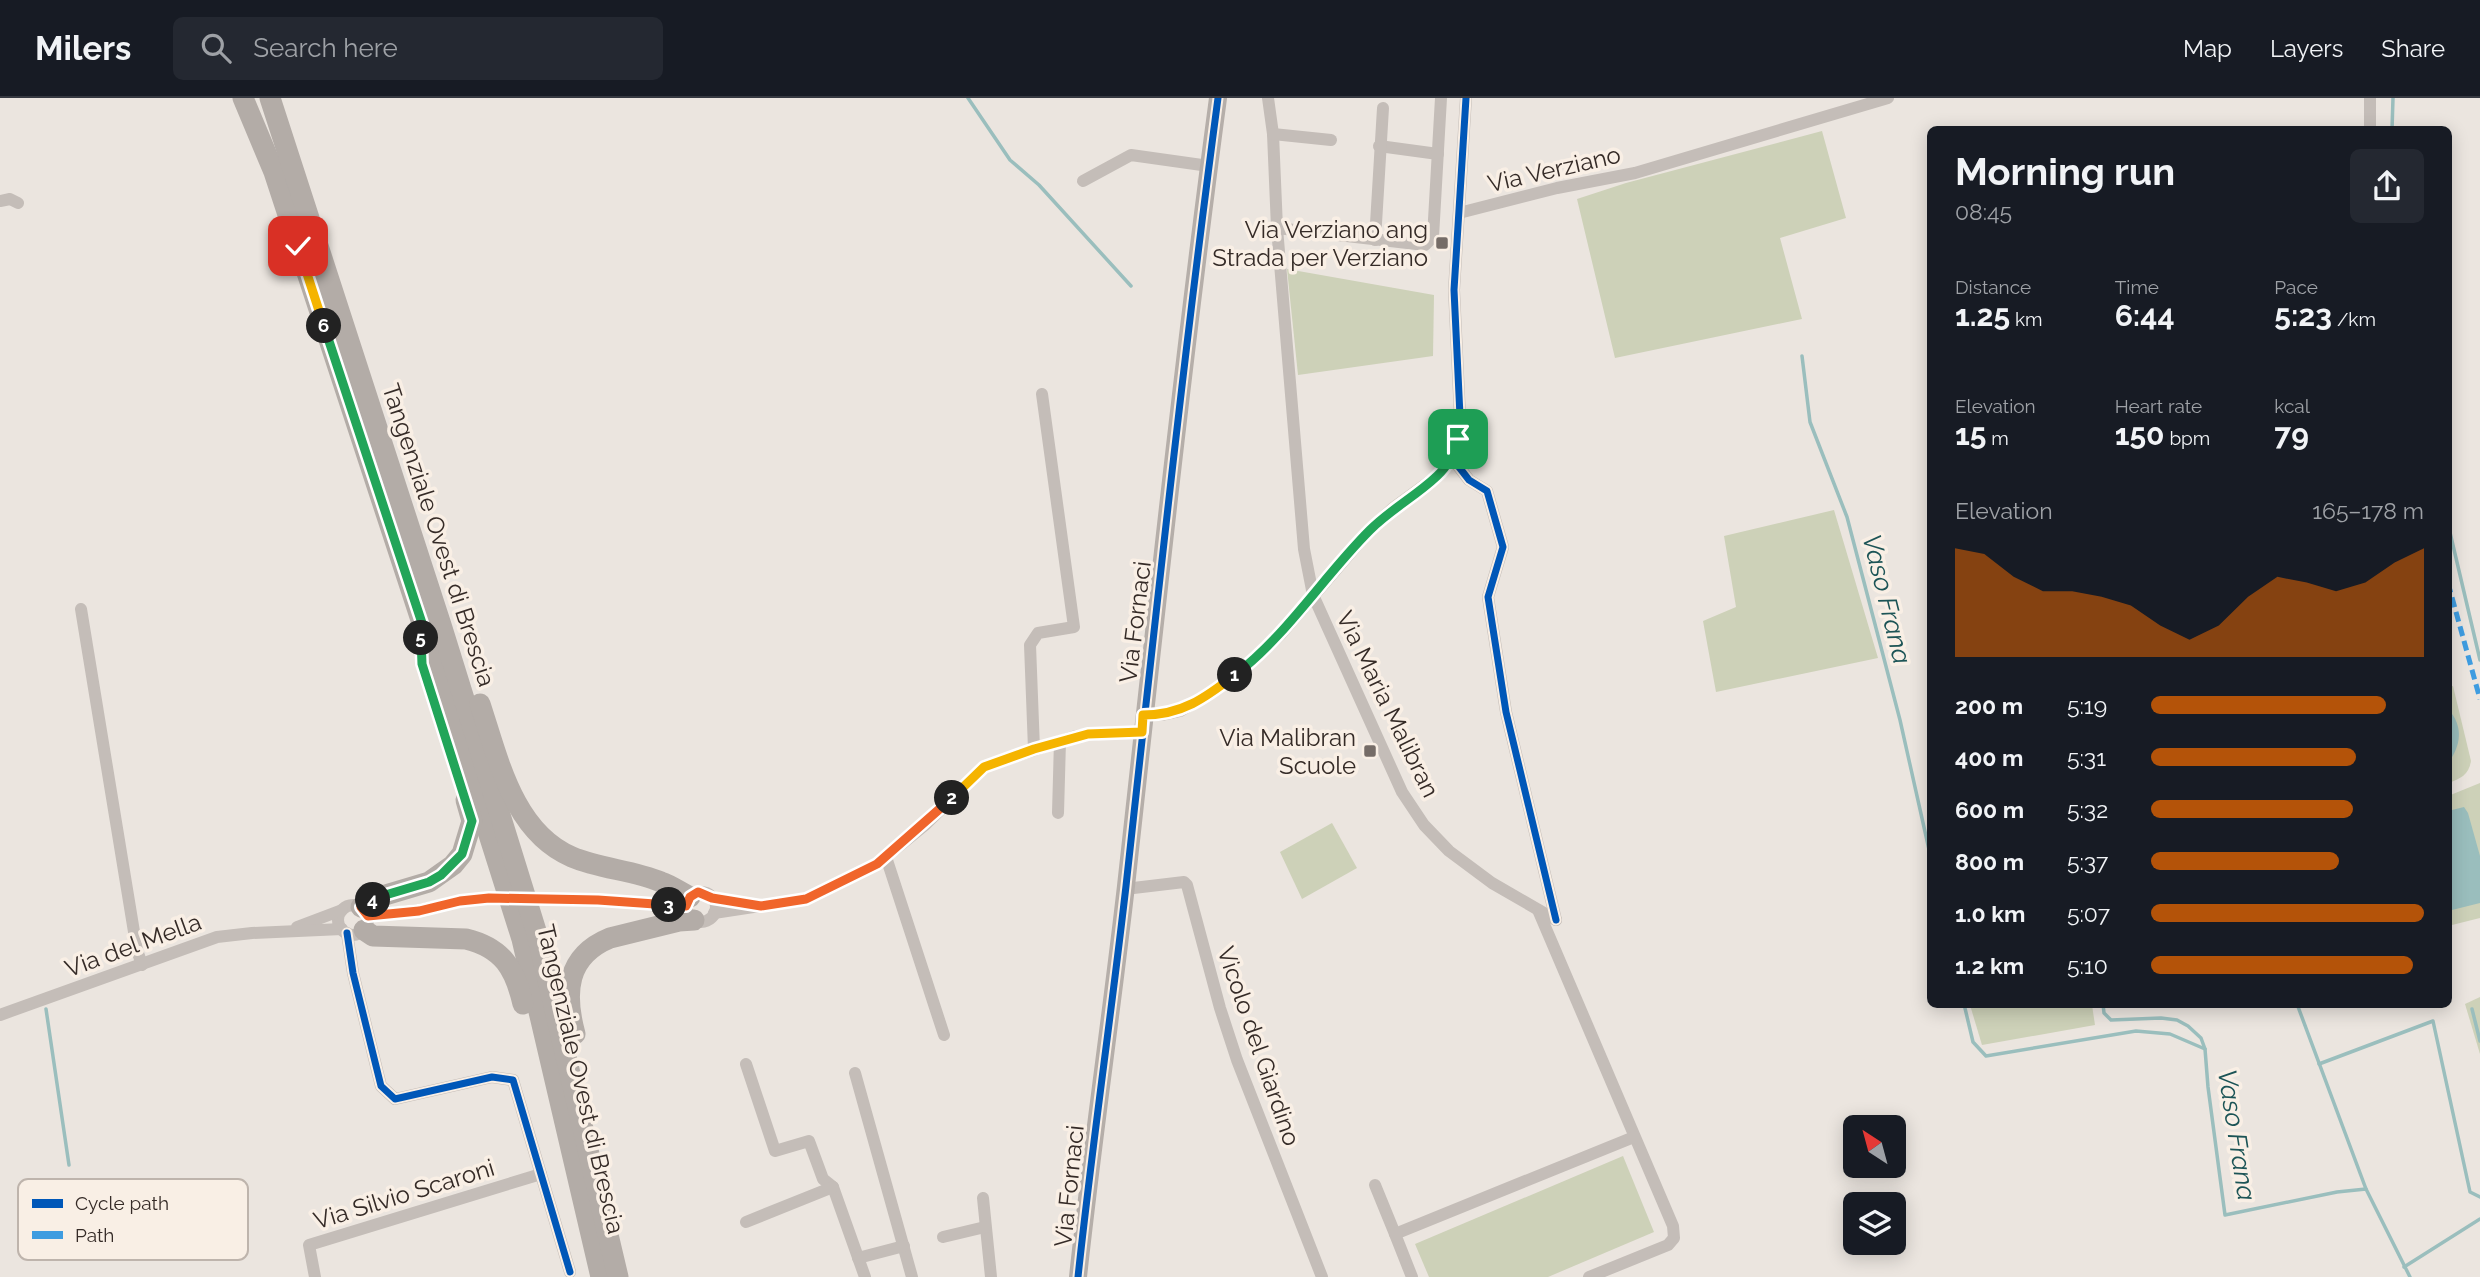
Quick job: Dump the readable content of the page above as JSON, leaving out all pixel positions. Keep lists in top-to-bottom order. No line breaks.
{"streets":{"main road":["Tangenziale Ovest di Brescia"],"street":["Via Verziano","Via Fornaci","Via Maria Malibran","Via del Mella","Vicolo del Giardino","Via Silvio Scaroni"]},"crossings":[["Via Verziano","Via Maria Malibran"],["Via Fornaci","Via del Mella"],["Via Fornaci","Vicolo del Giardino"]],"water":["Vaso Frana"],"places":{"transit":["Via Verziano ang Strada per Verziano","Via Malibran Scuole"]},"legend":["Cycle path","Path"],"north":"top left","page":{"header":"Milers","search":"Search here","nav":["Map","Layers","Share"],"heading":["Morning run","08:45"],"stats":[["Distance","1.25 km"],["Time","6:44"],["Pace","5:23 /km"],["Elevation","15 m"],["Heart rate","150 bpm"],["kcal","79"]],"pins":["6","5","1","2","4","3"],"chart":["Elevation","165–178 m"],"list":[{"name":"200 m","note":"5:19"},{"name":"400 m","note":"5:31"},{"name":"600 m","note":"5:32"},{"name":"800 m","note":"5:37"},{"name":"1.0 km","note":"5:07"},{"name":"1.2 km","note":"5:10"}]}}
